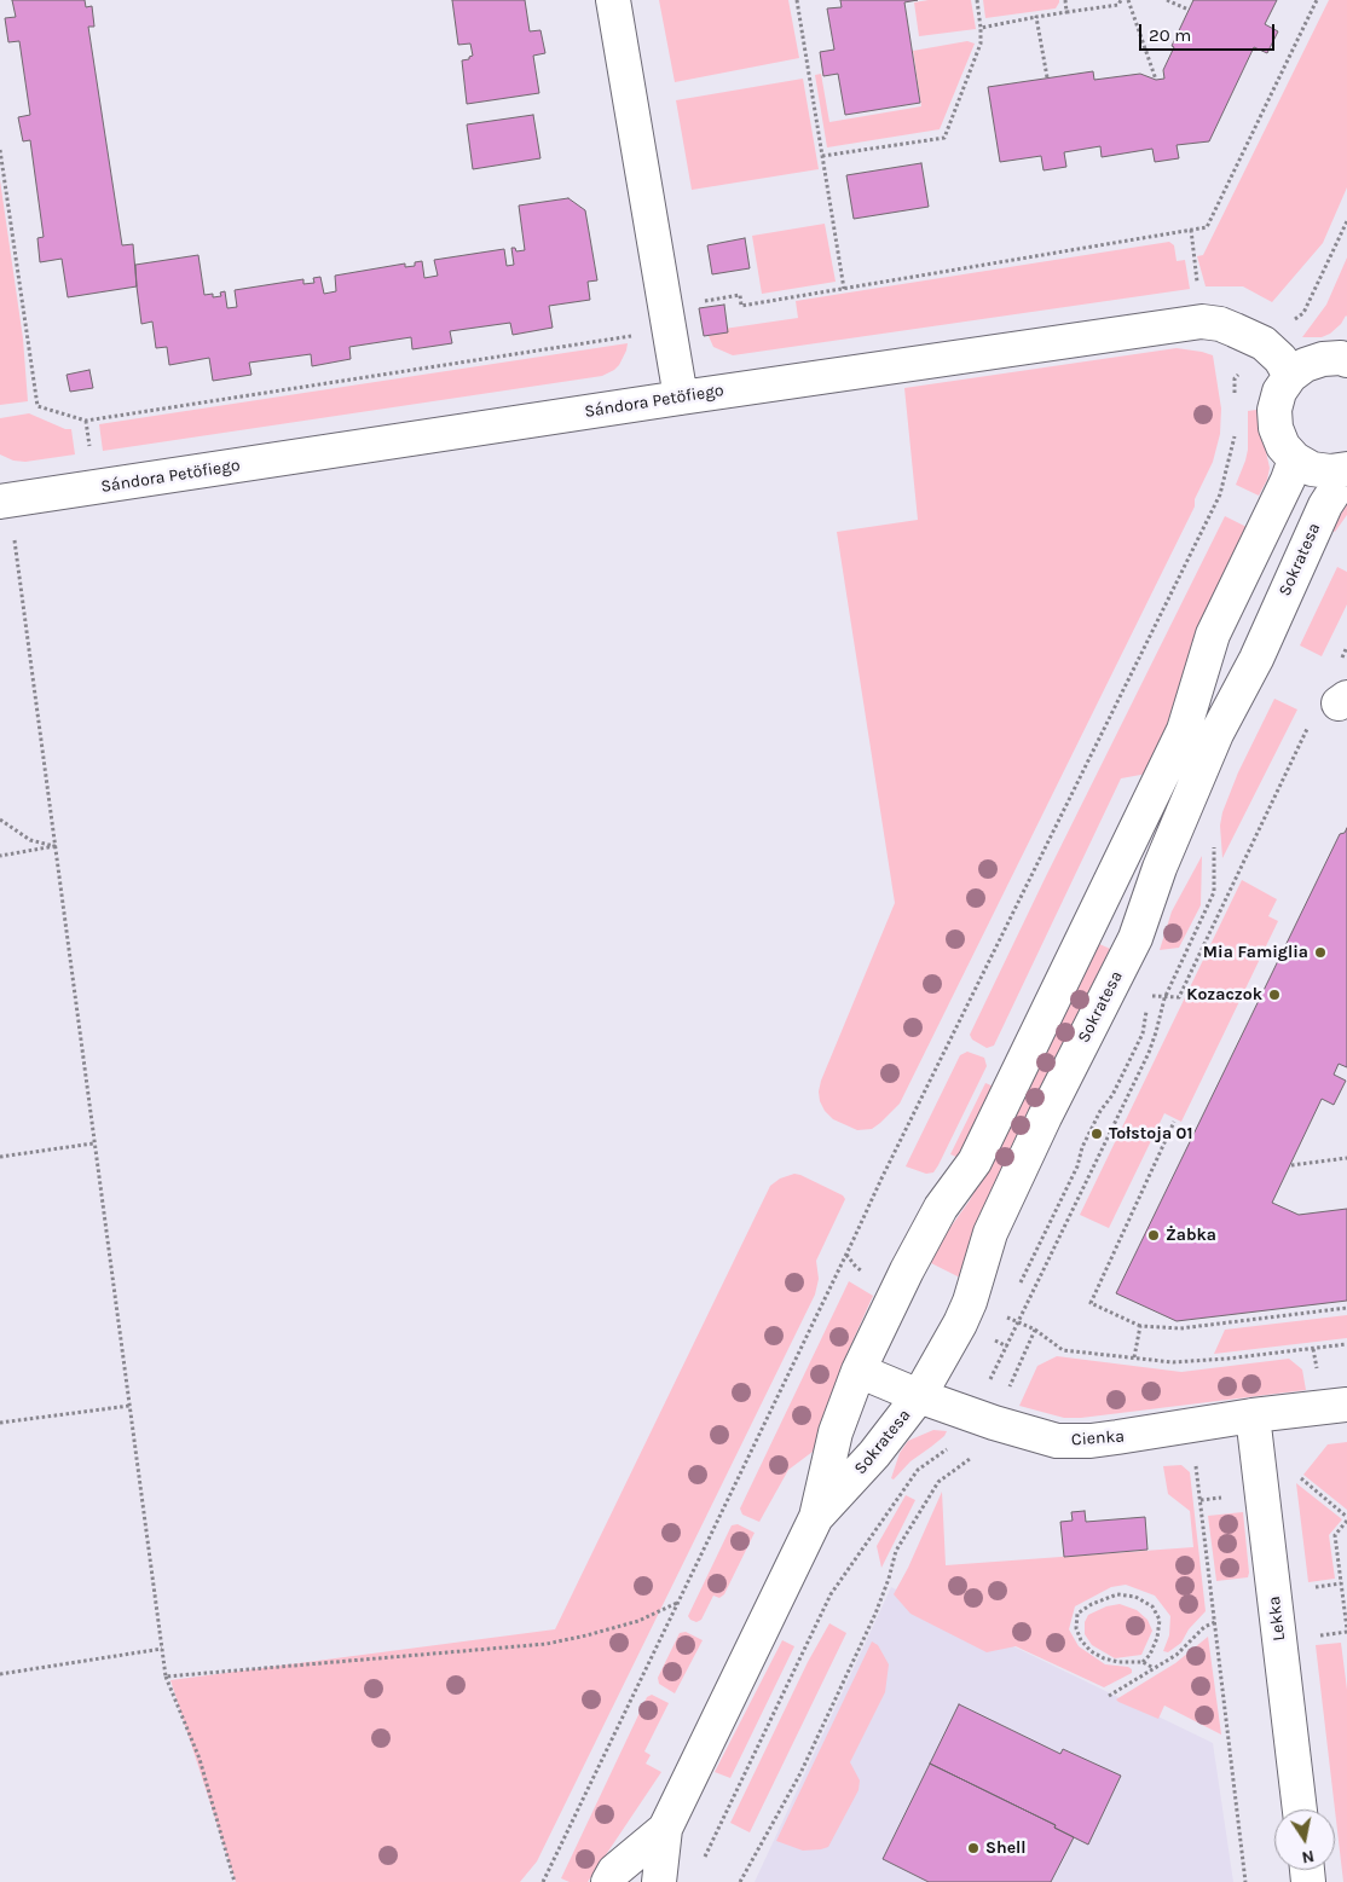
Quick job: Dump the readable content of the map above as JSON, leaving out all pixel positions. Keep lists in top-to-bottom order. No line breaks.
{"streets":{"street":["Sándora Petöfiego","Sokratesa","Cienka","Lekka"]},"crossings":[["Sokratesa","Cienka"],["Cienka","Lekka"]],"places":["Mia Famiglia","Kozaczok","Tołstoja 01","Żabka","Shell"],"scale_bar":"20 m","north":"bottom"}
